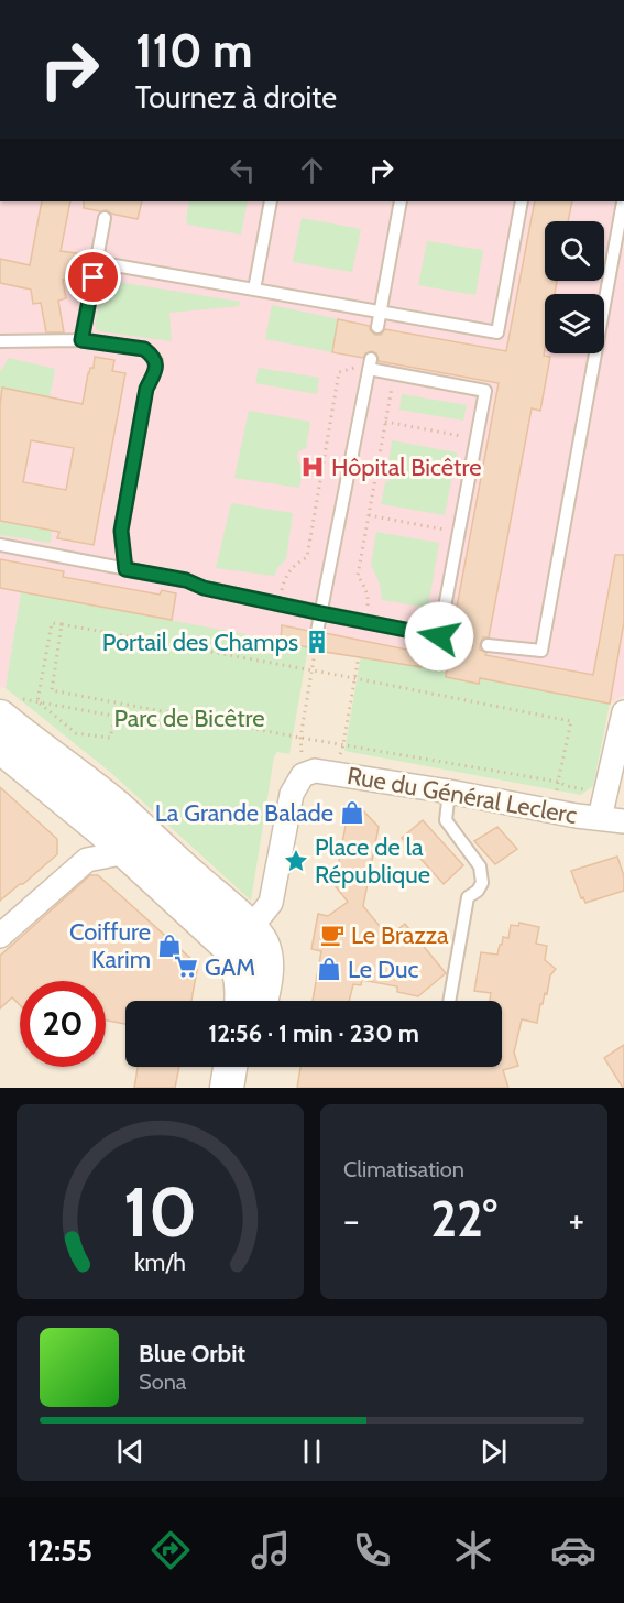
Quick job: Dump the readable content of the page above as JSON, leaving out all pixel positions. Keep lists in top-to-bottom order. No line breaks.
{"streets":{"street":["Rue du Général Leclerc"]},"parks":["Parc de Bicêtre"],"places":{"hospital":["Hôpital Bicêtre"],"building":["Portail des Champs"],"shop":["La Grande Balade","Coiffure Karim","Le Duc"],"place":["Place de la République"],"cafe":["Le Brazza"],"supermarket":["GAM"]},"page":{"turn":["110 m","Tournez à droite"],"limit":"20","trip":"12:56 · 1 min · 230 m","tile":"Climatisation","heat":["−","22°","+"],"song":["Blue Orbit","Sona"],"tabs":"12:55","gauge":["10","km/h"]}}
